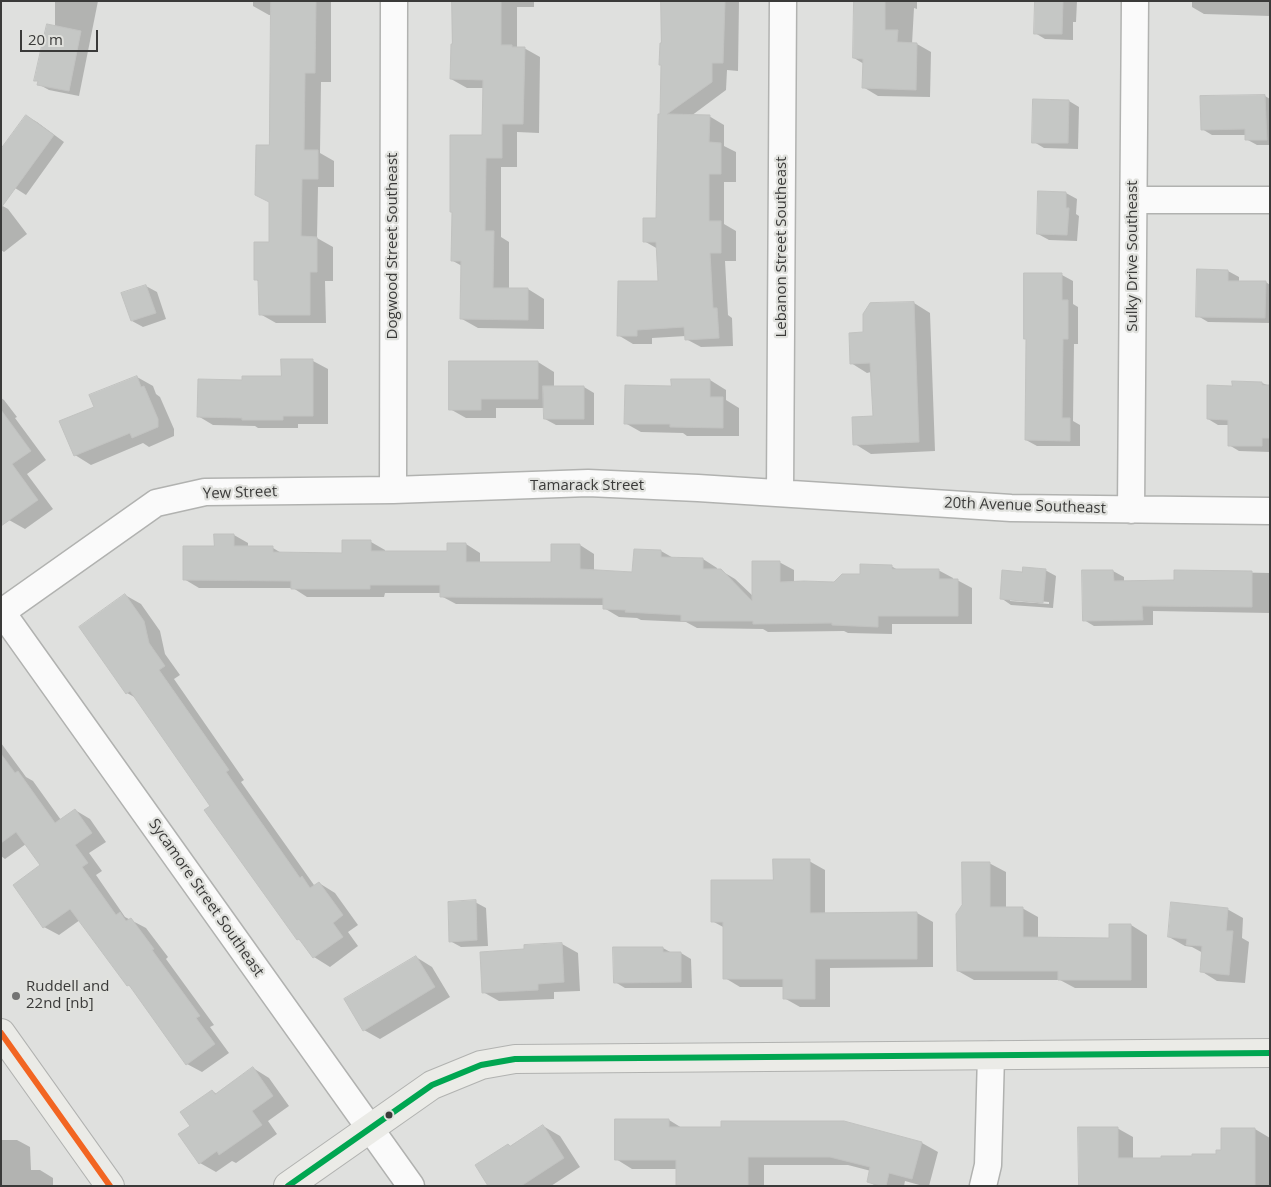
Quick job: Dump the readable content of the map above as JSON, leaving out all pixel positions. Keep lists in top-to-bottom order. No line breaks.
{"streets":{"street":["Dogwood Street Southeast","Lebanon Street Southeast","Sulky Drive Southeast","Tamarack Street","Yew Street","20th Avenue Southeast","Sycamore Street Southeast"]},"crossings":[["Dogwood Street Southeast","Tamarack Street"],["Dogwood Street Southeast","Yew Street"],["Lebanon Street Southeast","Tamarack Street"],["Lebanon Street Southeast","20th Avenue Southeast"],["Sulky Drive Southeast","20th Avenue Southeast"],["Tamarack Street","Yew Street"],["Tamarack Street","20th Avenue Southeast"],["Yew Street","Sycamore Street Southeast"]],"places":["Ruddell and 22nd [nb]"],"scale_bar":"20 m"}
